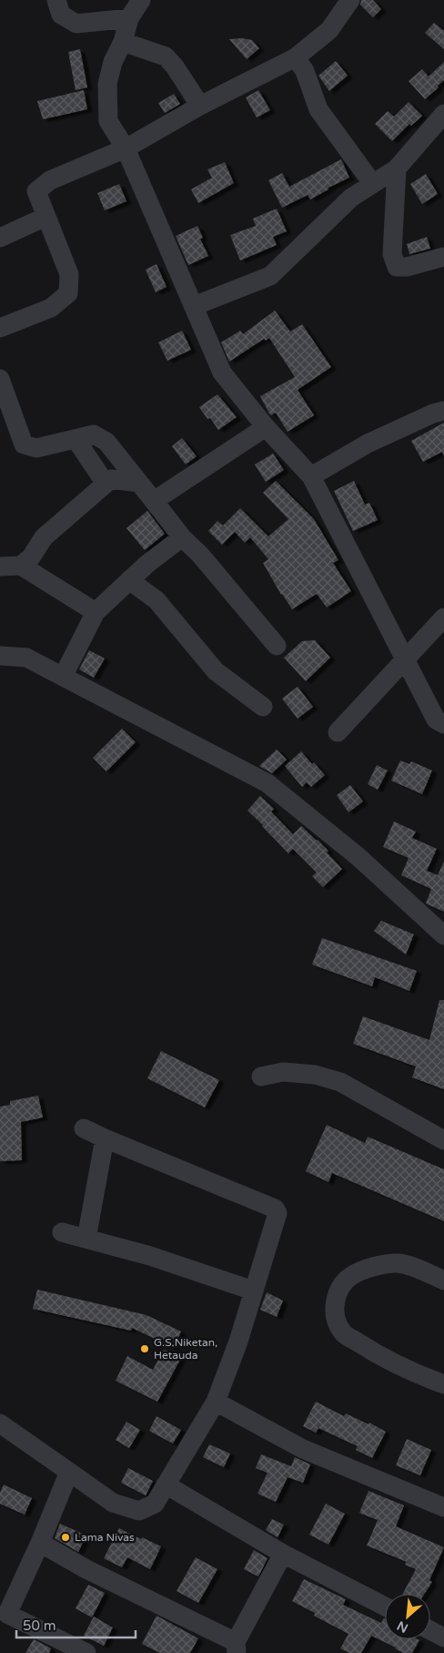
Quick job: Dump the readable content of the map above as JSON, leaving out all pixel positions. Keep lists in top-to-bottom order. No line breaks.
{"places":["G.S.Niketan, Hetauda","Lama Nivas"],"scale_bar":"50 m","north":"bottom left"}
